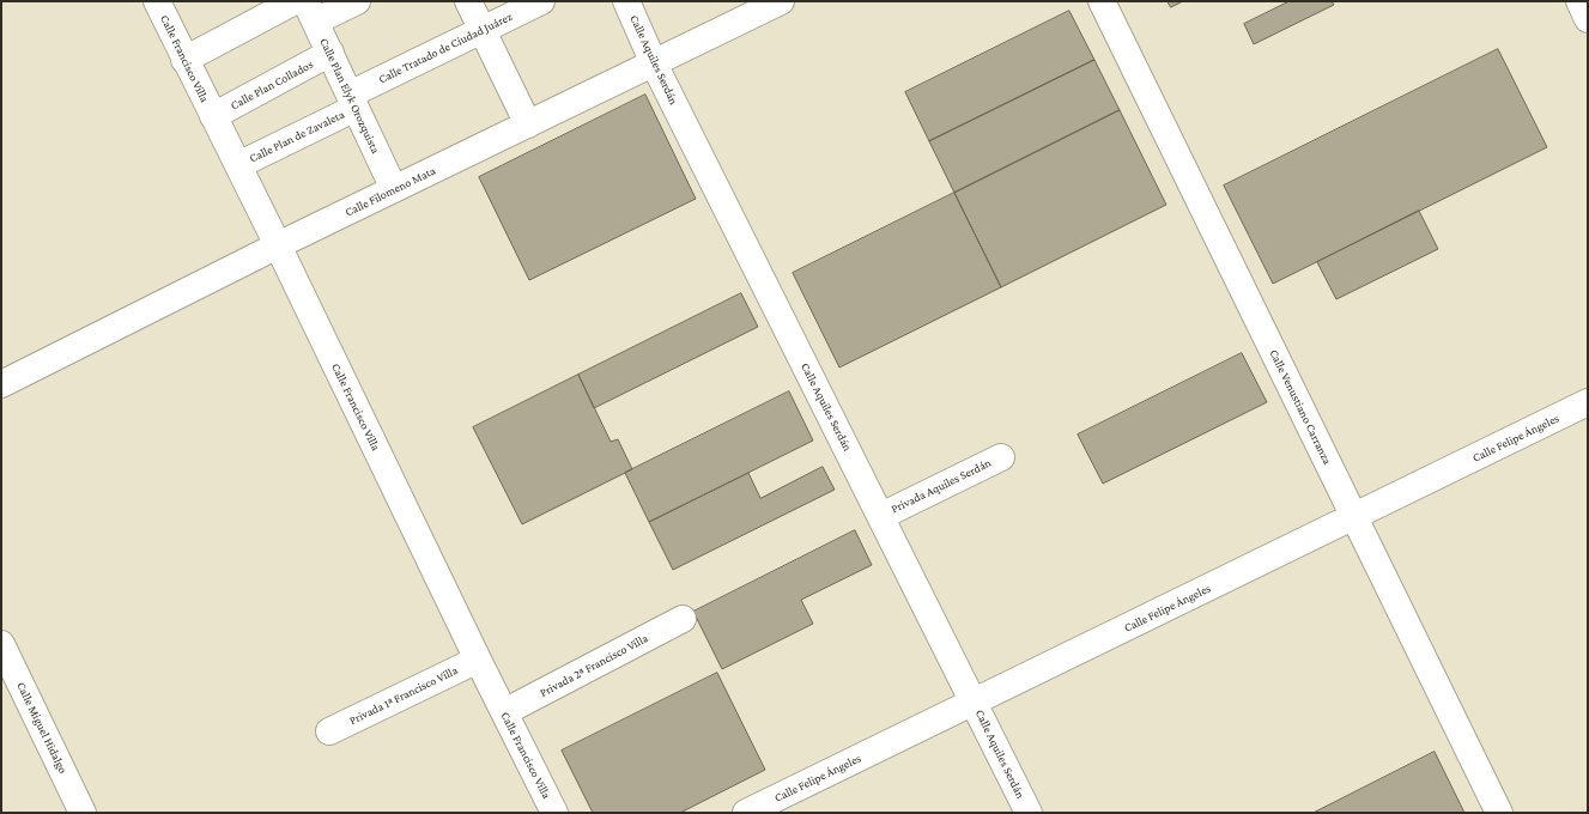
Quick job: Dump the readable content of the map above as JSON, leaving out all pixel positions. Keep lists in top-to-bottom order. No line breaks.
{"streets":{"street":["Calle Tratado de Ciudad Juárez","Calle Francisco Villa","Calle Aquiles Serdán","Calle Plan Collados","Calle Plan Elyk Orozquista","Calle Plan de Zavaleta","Calle Filomeno Mata","Calle Venustiano Carranza","Calle Felipe Ángeles","Privada Aquiles Serdán","Privada 2ª Francisco Villa","Privada 1ª Francisco Villa","Calle Miguel Hidalgo"]},"crossings":[["Calle Tratado de Ciudad Juárez","Calle Plan Elyk Orozquista"],["Calle Tratado de Ciudad Juárez","Calle Plan de Zavaleta"],["Calle Francisco Villa","Calle Plan Collados"],["Calle Francisco Villa","Calle Plan de Zavaleta"],["Calle Francisco Villa","Calle Filomeno Mata"],["Calle Francisco Villa","Privada 2ª Francisco Villa"],["Calle Francisco Villa","Privada 1ª Francisco Villa"],["Calle Aquiles Serdán","Calle Filomeno Mata"],["Calle Aquiles Serdán","Calle Felipe Ángeles"],["Calle Aquiles Serdán","Privada Aquiles Serdán"],["Calle Plan Collados","Calle Plan Elyk Orozquista"],["Calle Plan Elyk Orozquista","Calle Plan de Zavaleta"],["Calle Plan Elyk Orozquista","Calle Filomeno Mata"],["Calle Venustiano Carranza","Calle Felipe Ángeles"]]}
